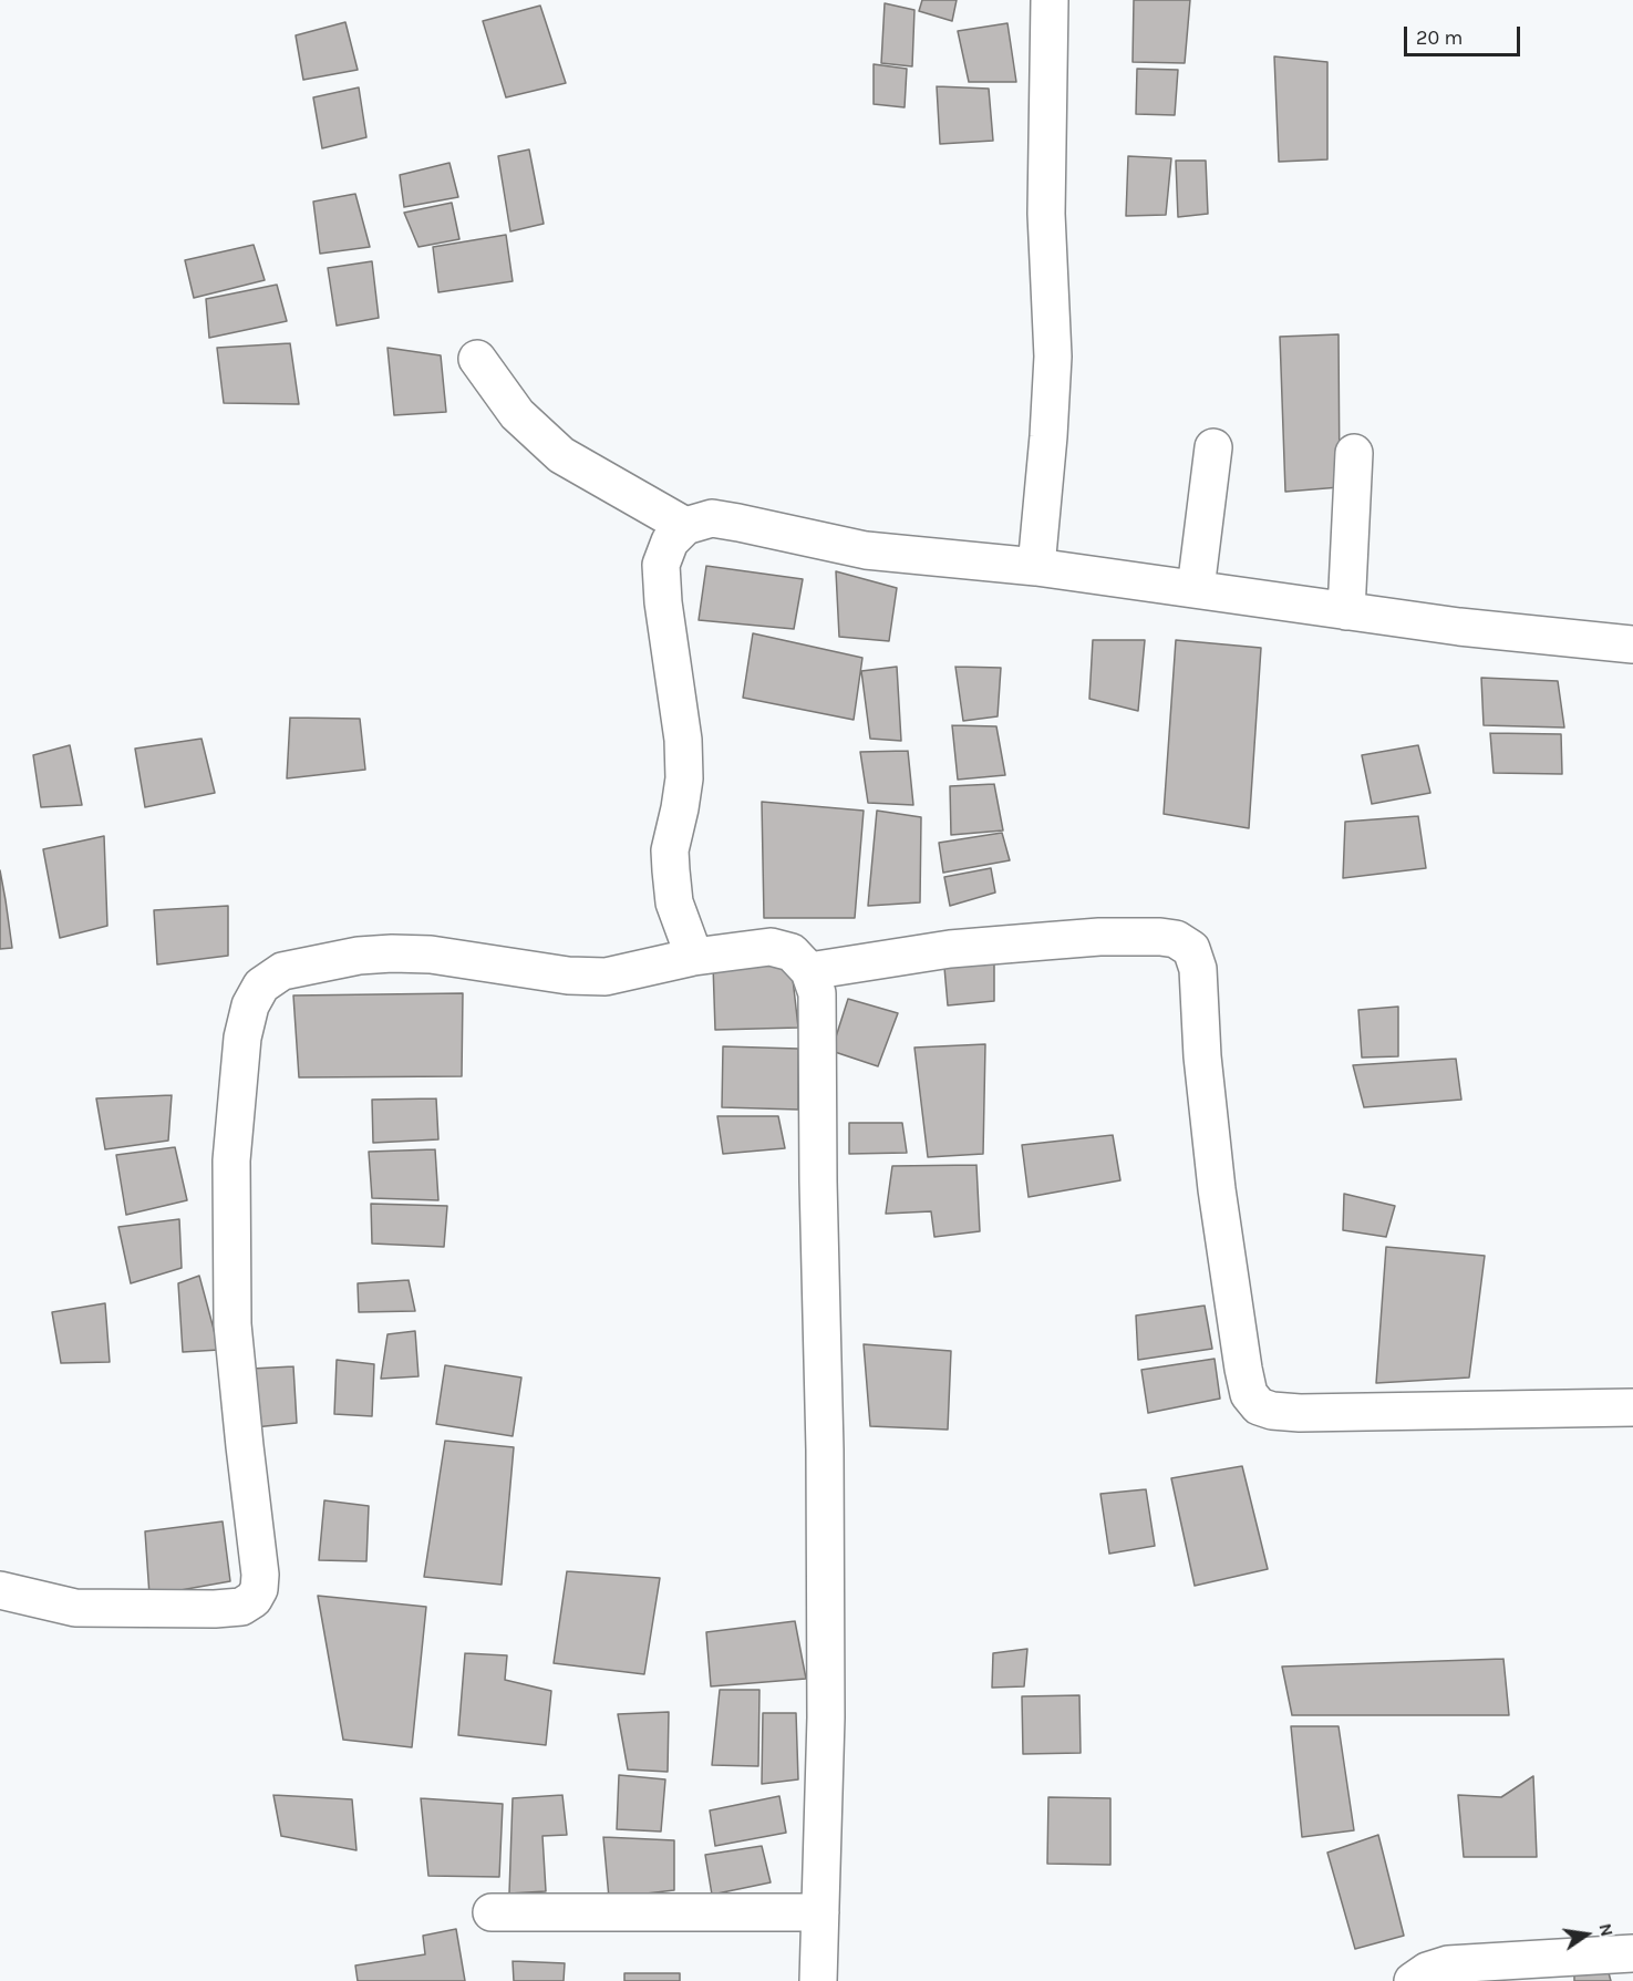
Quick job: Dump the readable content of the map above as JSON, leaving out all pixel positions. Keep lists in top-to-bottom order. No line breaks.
{"scale_bar":"20 m","north":"right"}
